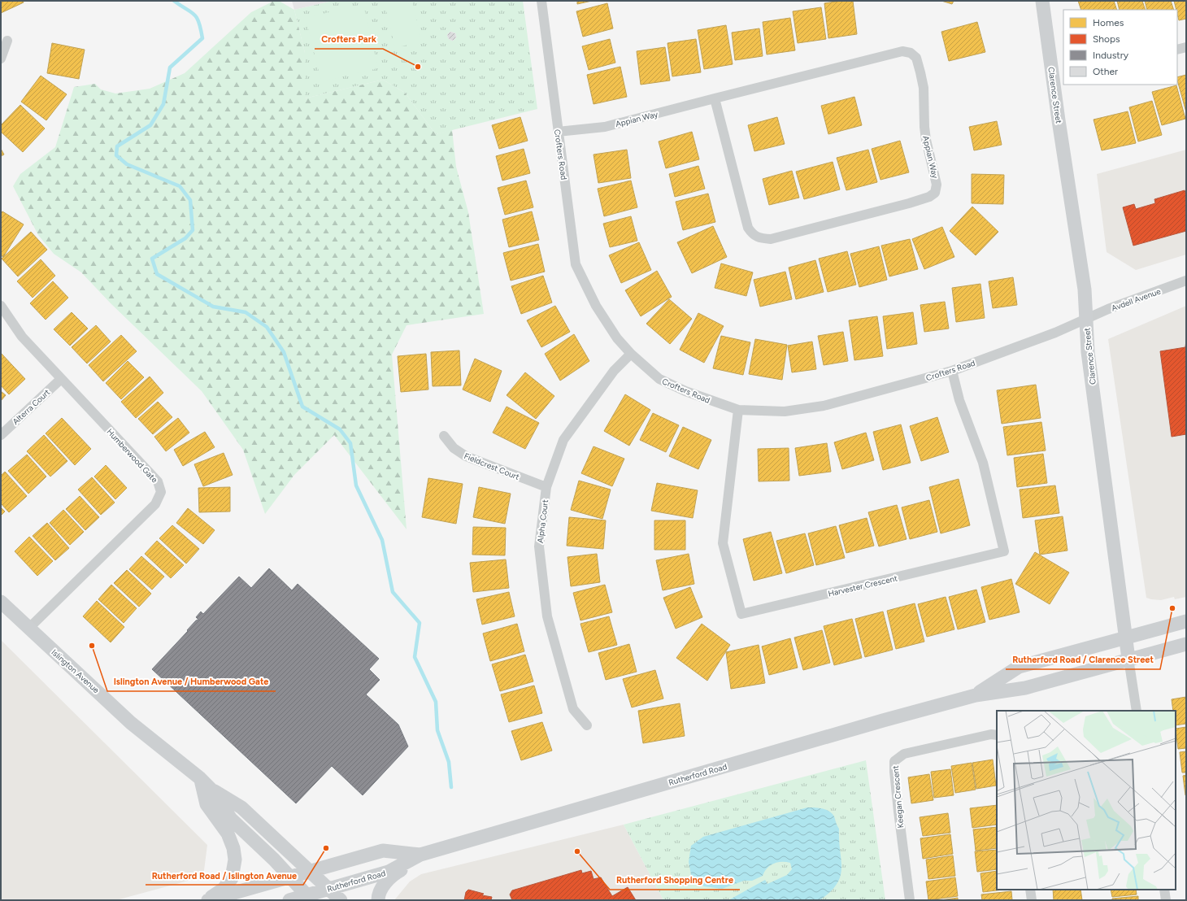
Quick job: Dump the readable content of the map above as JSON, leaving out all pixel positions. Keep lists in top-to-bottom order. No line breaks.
{"streets":{"main road":["Clarence Street","Islington Avenue","Rutherford Road"],"street":["Appian Way","Crofters Road","Avdell Avenue","Alterra Court","Humberwood Gate","Fieldcrest Court","Alpha Court","Harvester Crescent","Keegan Crescent"]},"crossings":[["Clarence Street","Crofters Road"],["Clarence Street","Avdell Avenue"],["Clarence Street","Rutherford Road"],["Appian Way","Crofters Road"],["Crofters Road","Avdell Avenue"],["Crofters Road","Alpha Court"],["Crofters Road","Harvester Crescent"],["Alterra Court","Humberwood Gate"],["Humberwood Gate","Islington Avenue"],["Fieldcrest Court","Alpha Court"],["Islington Avenue","Rutherford Road"]],"places":["Crofters Park","Rutherford Road / Clarence Street","Islington Avenue / Humberwood Gate","Rutherford Road / Islington Avenue","Rutherford Shopping Centre"],"legend":["Homes","Shops","Industry","Other"]}
